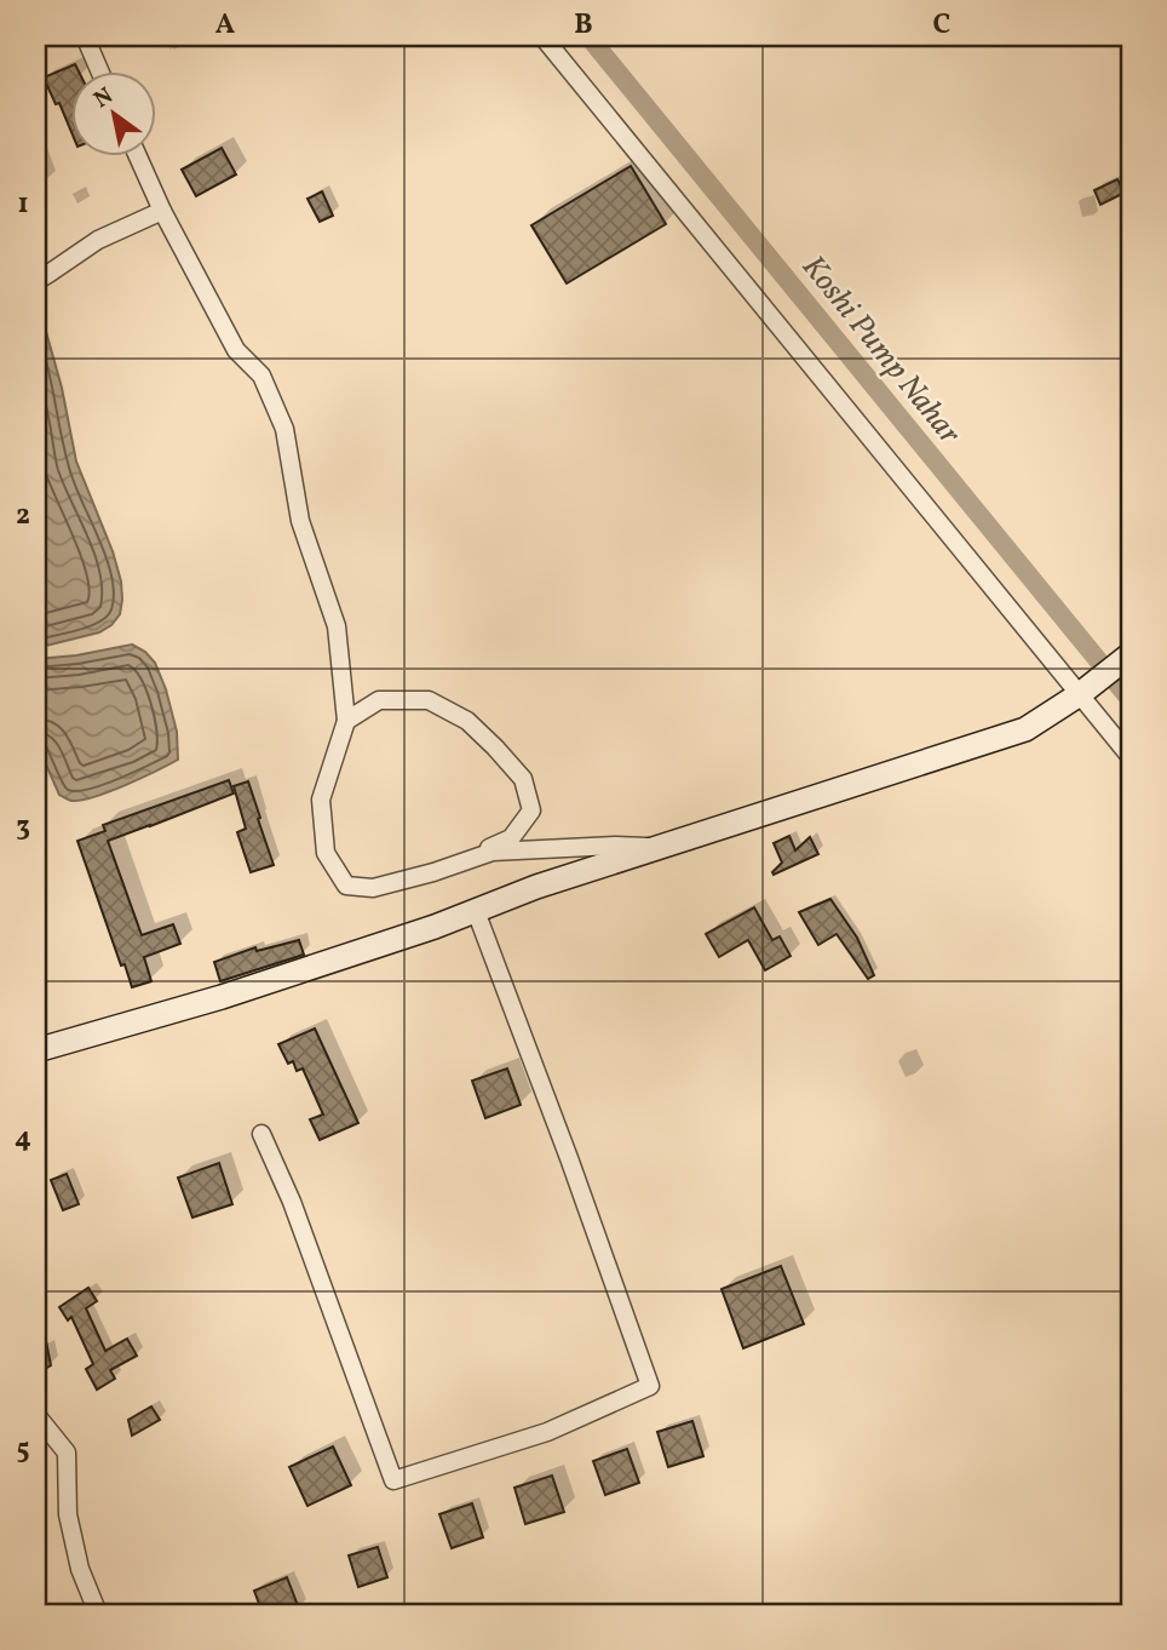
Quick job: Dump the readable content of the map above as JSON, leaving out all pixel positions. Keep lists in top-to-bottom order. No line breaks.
{"water":["Koshi Pump Nahar"],"north":"top left","grid":{"columns":["A","B","C"],"rows":["1","2","3","4","5"]}}
